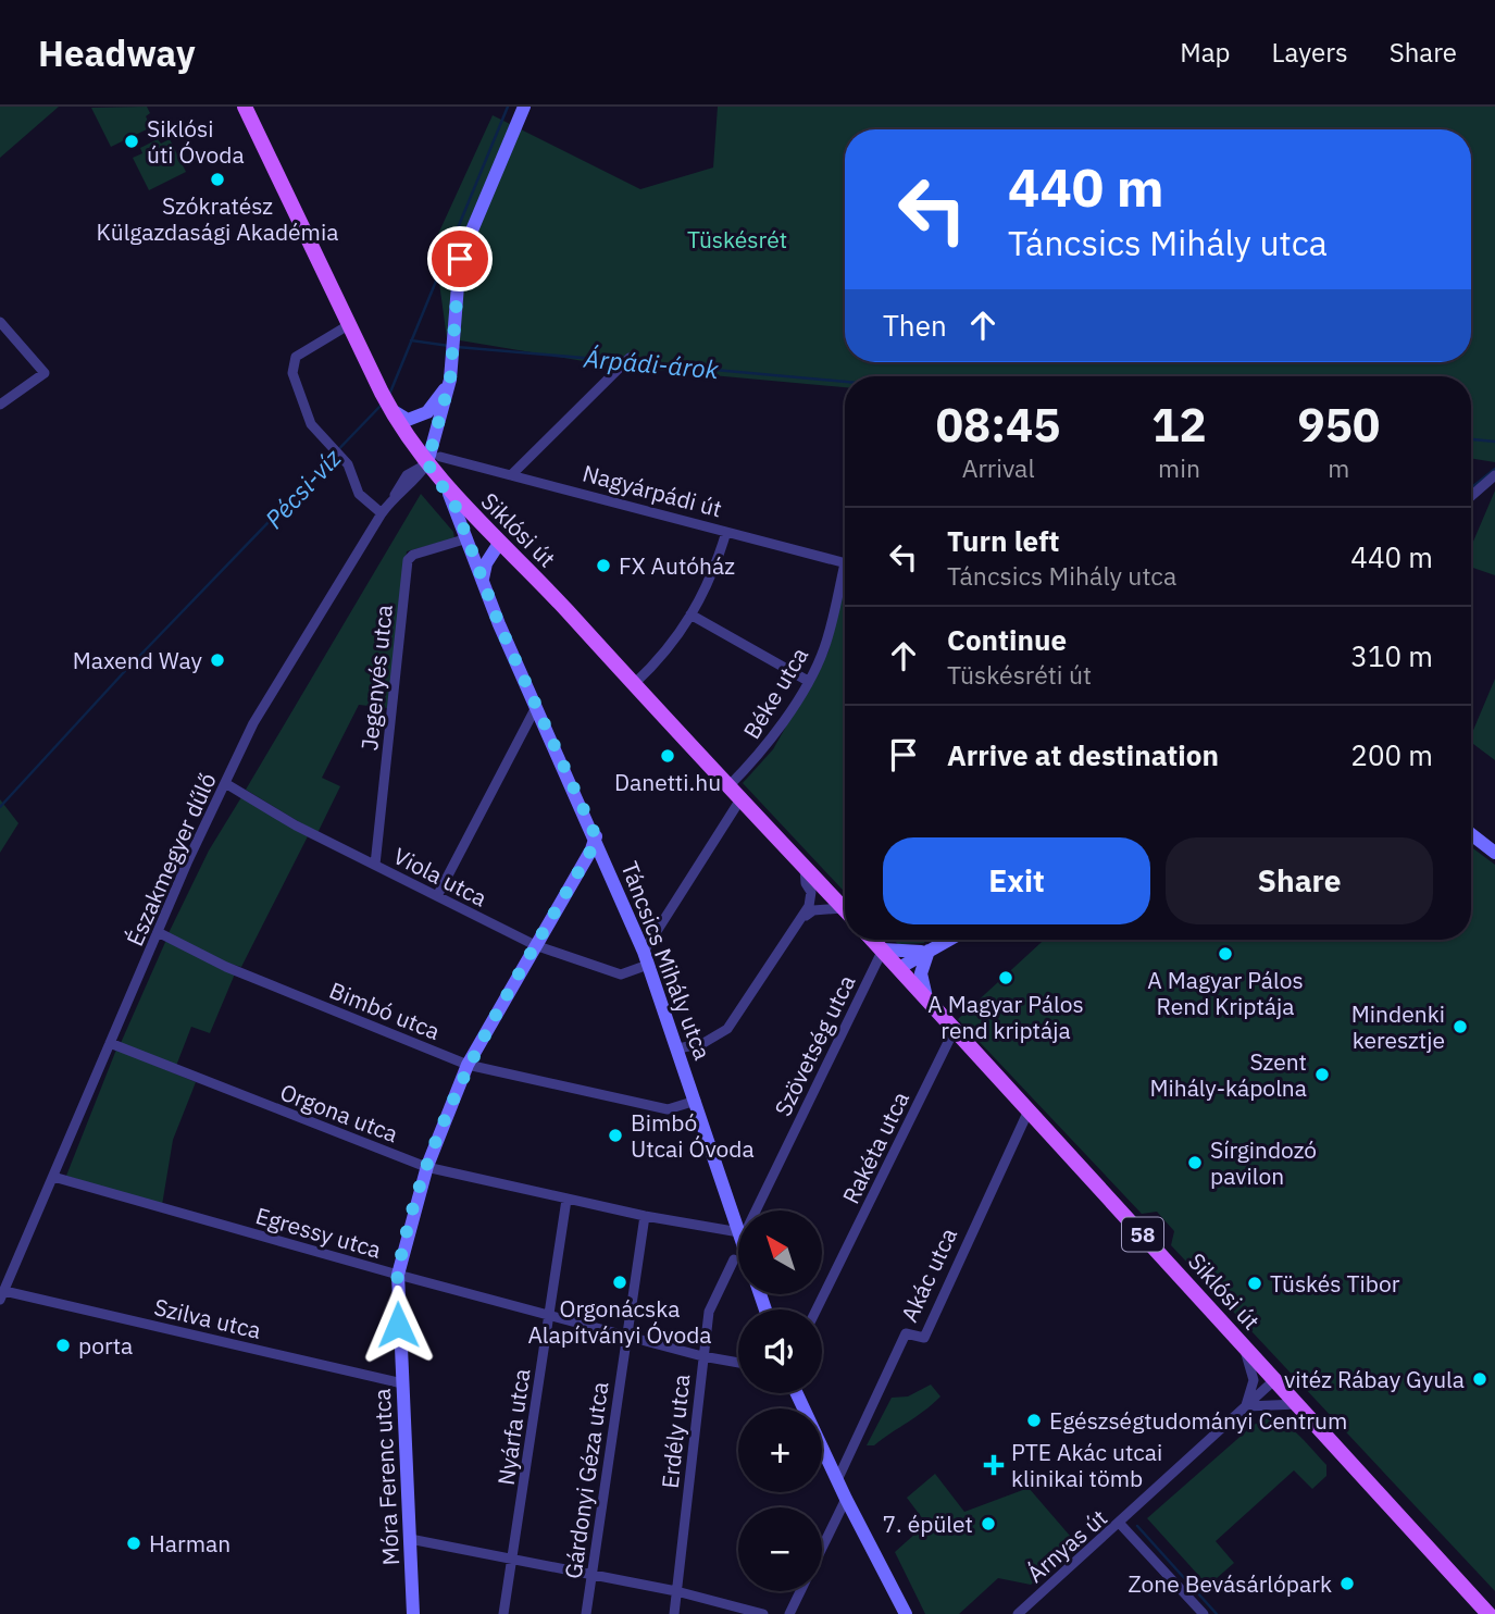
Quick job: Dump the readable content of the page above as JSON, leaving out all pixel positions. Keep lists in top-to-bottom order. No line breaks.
{"streets":{"main road":["Siklósi út","58"],"street":["Nagyárpádi út","Jegenyés utca","Béke utca","Északmegyer dűlő","Viola utca","Táncsics Mihály utca","Bimbó utca","Szövetség utca","Orgona utca","Rakéta utca","Egressy utca","Akác utca","Szilva utca","Nyárfa utca","Erdély utca","Móra Ferenc utca","Gárdonyi Géza utca","Árnyas út"]},"crossings":[["Nagyárpádi út","Siklósi út"],["Nagyárpádi út","Északmegyer dűlő"],["Siklósi út","Béke utca"],["Siklósi út","Északmegyer dűlő"],["Siklósi út","Táncsics Mihály utca"],["Siklósi út","Rakéta utca"],["Siklósi út","58"],["Siklósi út","Akác utca"],["Siklósi út","Árnyas út"],["Jegenyés utca","Viola utca"],["Jegenyés utca","Táncsics Mihály utca"],["Északmegyer dűlő","Viola utca"],["Északmegyer dűlő","Bimbó utca"],["Északmegyer dűlő","Orgona utca"],["Északmegyer dűlő","Egressy utca"],["Északmegyer dűlő","Szilva utca"],["Viola utca","Táncsics Mihály utca"],["Viola utca","Móra Ferenc utca"],["Táncsics Mihály utca","Bimbó utca"],["Táncsics Mihály utca","Móra Ferenc utca"],["Bimbó utca","Móra Ferenc utca"],["Szövetség utca","58"],["Orgona utca","Nyárfa utca"],["Orgona utca","Móra Ferenc utca"],["Orgona utca","Gárdonyi Géza utca"],["Egressy utca","Nyárfa utca"],["Egressy utca","Erdély utca"],["Egressy utca","Móra Ferenc utca"],["Egressy utca","Gárdonyi Géza utca"],["Szilva utca","Móra Ferenc utca"]],"water":["Árpádi-árok","Pécsi-víz"],"parks":["Tüskésrét"],"places":{"other":["Siklósi úti Óvoda","Szókratész Külgazdasági Akadémia","FX Autóház","Maxend Way","Danetti.hu","A Magyar Pálos Rend Kriptája","A Magyar Pálos rend kriptája","Mindenki keresztje","Szent Mihály-kápolna","Bimbó Utcai Óvoda","Sírgindozó pavilon","Orgonácska Alapítványi Óvoda","Tüskés Tibor","porta","vitéz Rábay Gyula","Egészségtudományi Centrum","7. épület","Harman","Zone Bevásárlópark"],"health":["PTE Akác utcai klinikai tömb"]},"north":"top left","page":{"header":"Headway","nav":["Map","Layers","Share"],"turn":["440 m","Táncsics Mihály utca"],"then":"Then","eta":["08:45","Arrival","12","min","950","m"],"list":[{"name":"Turn left","note":"Táncsics Mihály utca","value":"440 m"},{"name":"Continue","note":"Tüskésréti út","value":"310 m"},{"name":"Arrive at destination","value":"200 m"}],"buttons":["Exit","Share"],"map_buttons":["+","−"]}}
